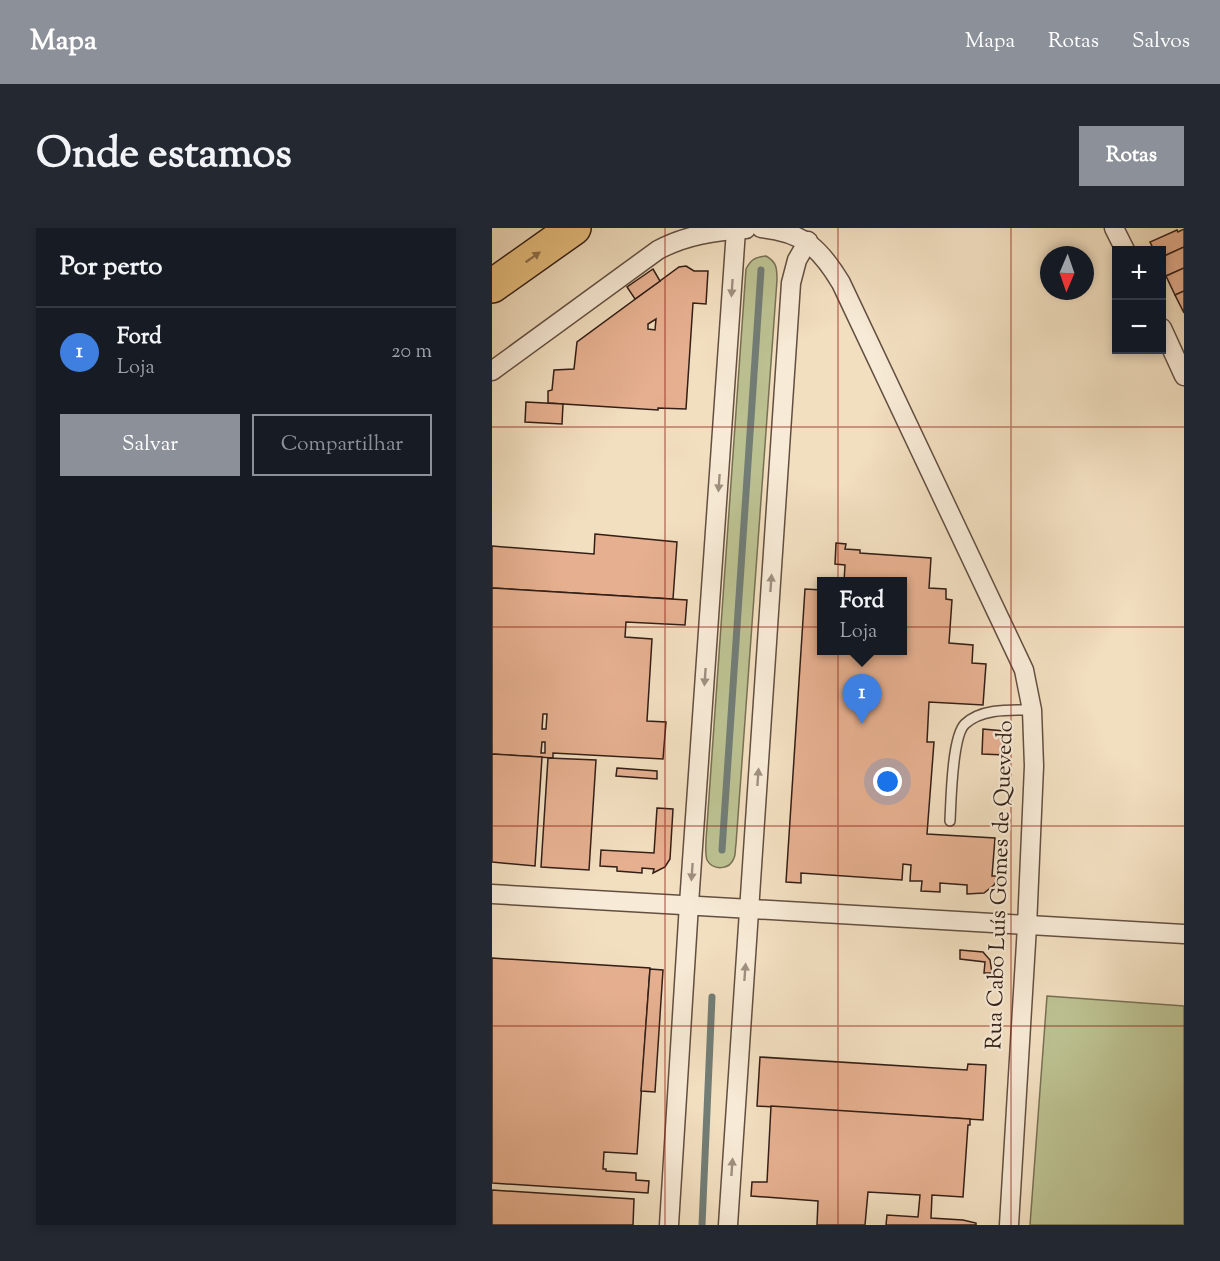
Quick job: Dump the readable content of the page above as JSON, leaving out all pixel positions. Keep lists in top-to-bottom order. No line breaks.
{"streets":{"street":["Rua Cabo Luís Gomes de Quevedo"]},"north":"bottom","page":{"header":"Mapa","nav":["Mapa","Rotas","Salvos"],"title":"Onde estamos","buttons":["Rotas",["Salvar","Compartilhar"]],"heading":"Por perto","map_buttons":["+","−"],"list":[{"mark":"1","name":"Ford","note":"Loja","value":"20 m"}],"popup":["Ford","Loja"],"pins":"1"}}
